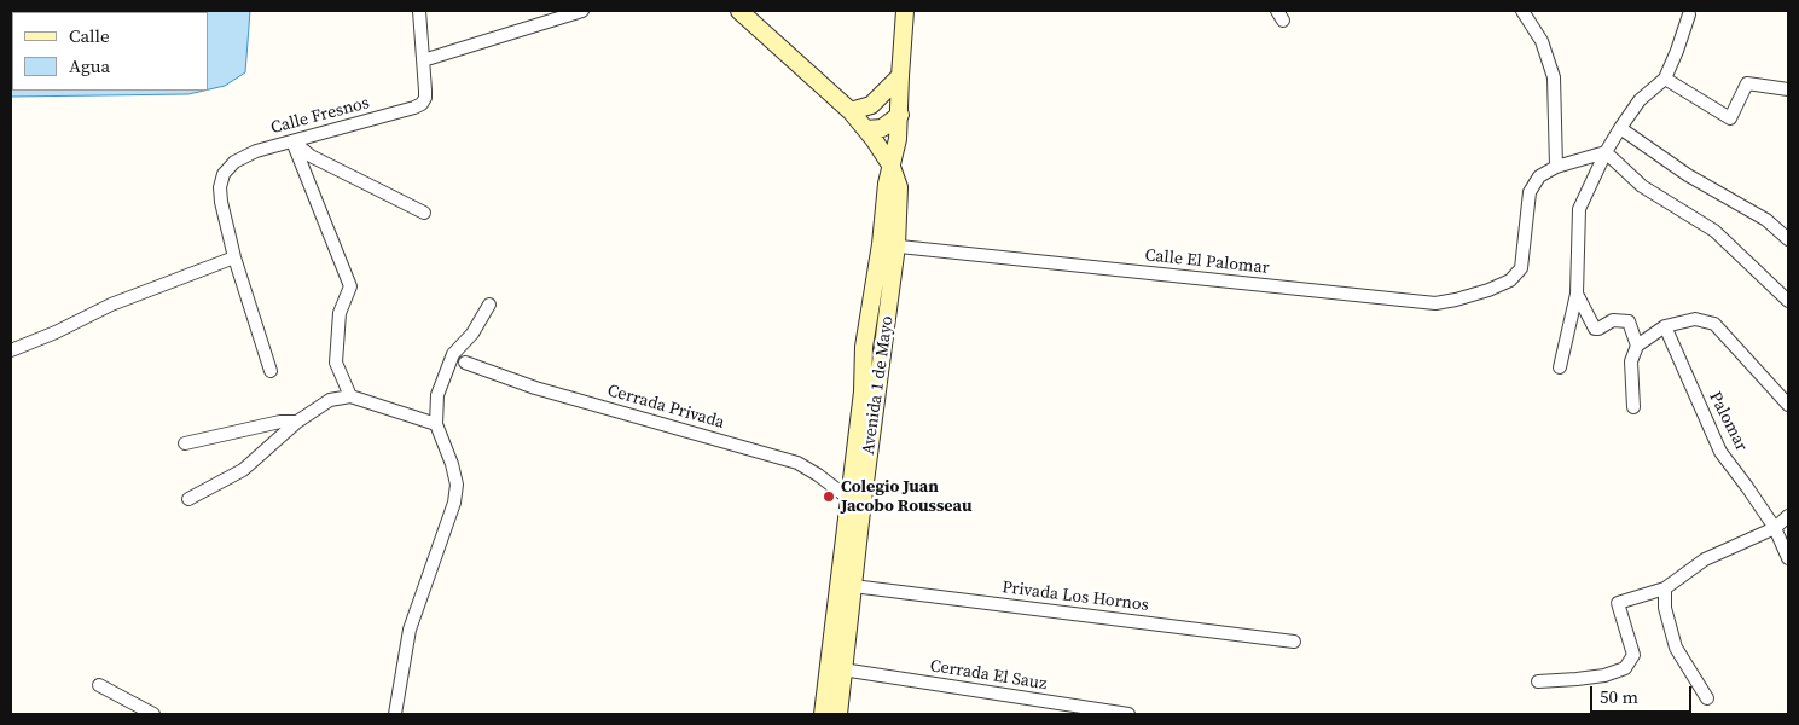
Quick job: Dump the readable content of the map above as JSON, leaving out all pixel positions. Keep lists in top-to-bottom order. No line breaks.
{"streets":{"main road":["Avenida 1 de Mayo"],"street":["Calle Fresnos","Calle El Palomar","Cerrada Privada","Palomar","Privada Los Hornos","Cerrada El Sauz"]},"crossings":[["Calle El Palomar","Avenida 1 de Mayo"],["Avenida 1 de Mayo","Cerrada Privada"],["Avenida 1 de Mayo","Privada Los Hornos"],["Avenida 1 de Mayo","Cerrada El Sauz"]],"places":["Colegio Juan Jacobo Rousseau"],"legend":["Calle","Agua"],"scale_bar":"50 m"}
